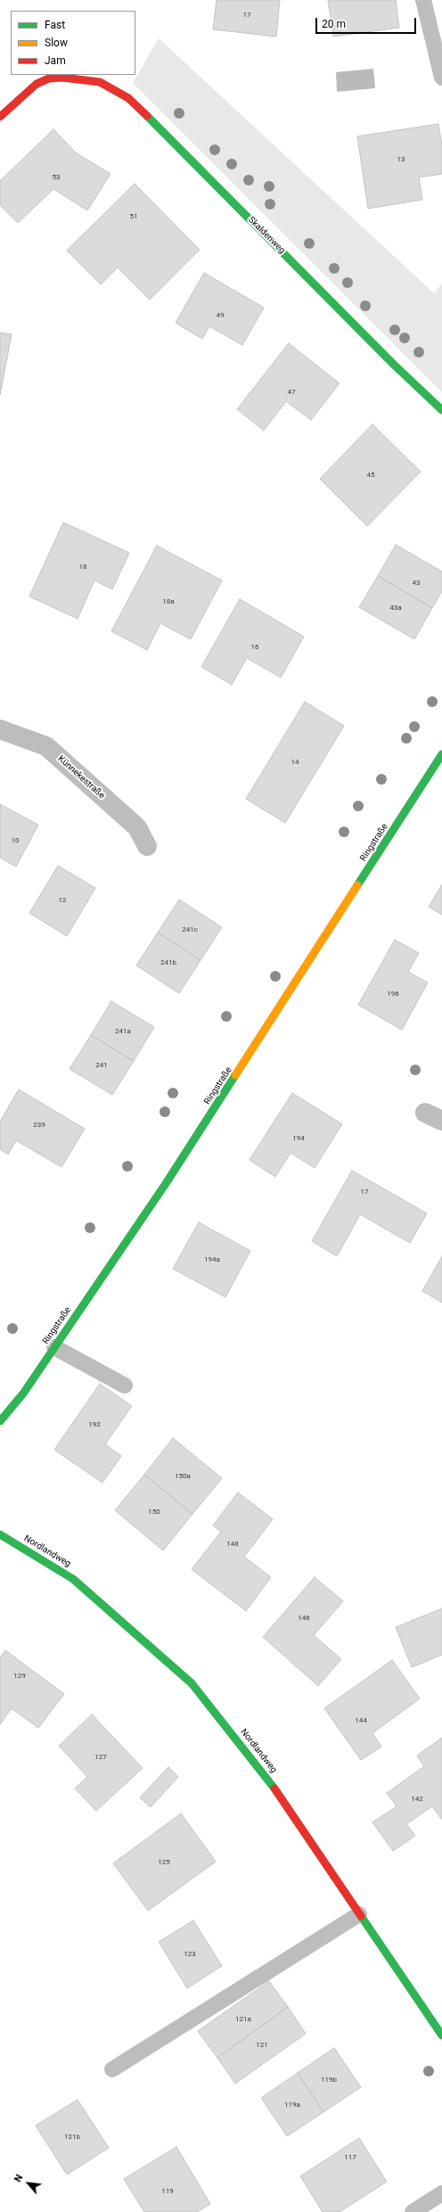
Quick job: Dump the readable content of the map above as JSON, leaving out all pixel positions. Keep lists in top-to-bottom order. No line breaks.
{"streets":{"street":["Skaldenweg","Künnekestraße","Ringstraße","Nordlandweg"]},"house_numbers":["17","13","53","51","49","47","45","18","43","18a","43a","16","14","10","12","241c","241b","196","241a","241","239","194","17","194a","192","150a","150","148","146","129","144","127","142","125","123","121a","121","119b","119a","121b","117","119"],"legend":["Fast","Slow","Jam"],"scale_bar":"20 m","north":"top left"}
